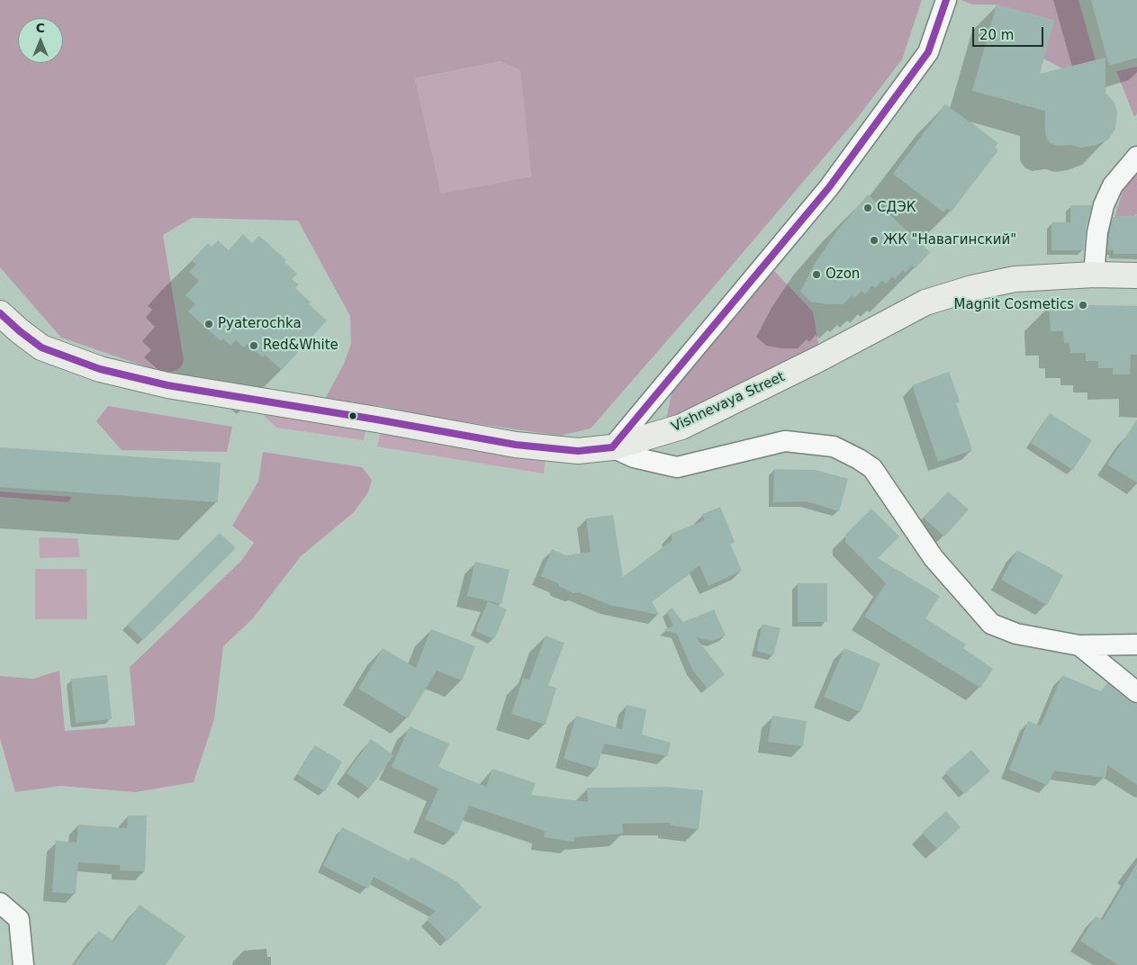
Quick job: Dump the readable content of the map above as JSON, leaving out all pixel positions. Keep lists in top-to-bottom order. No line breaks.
{"streets":{"street":["Vishnevaya Street"]},"places":["СДЭК","ЖК \"Навагинский\"","Ozon","Magnit Cosmetics","Pyaterochka","Red&White"],"scale_bar":"20 m","north":"top"}
